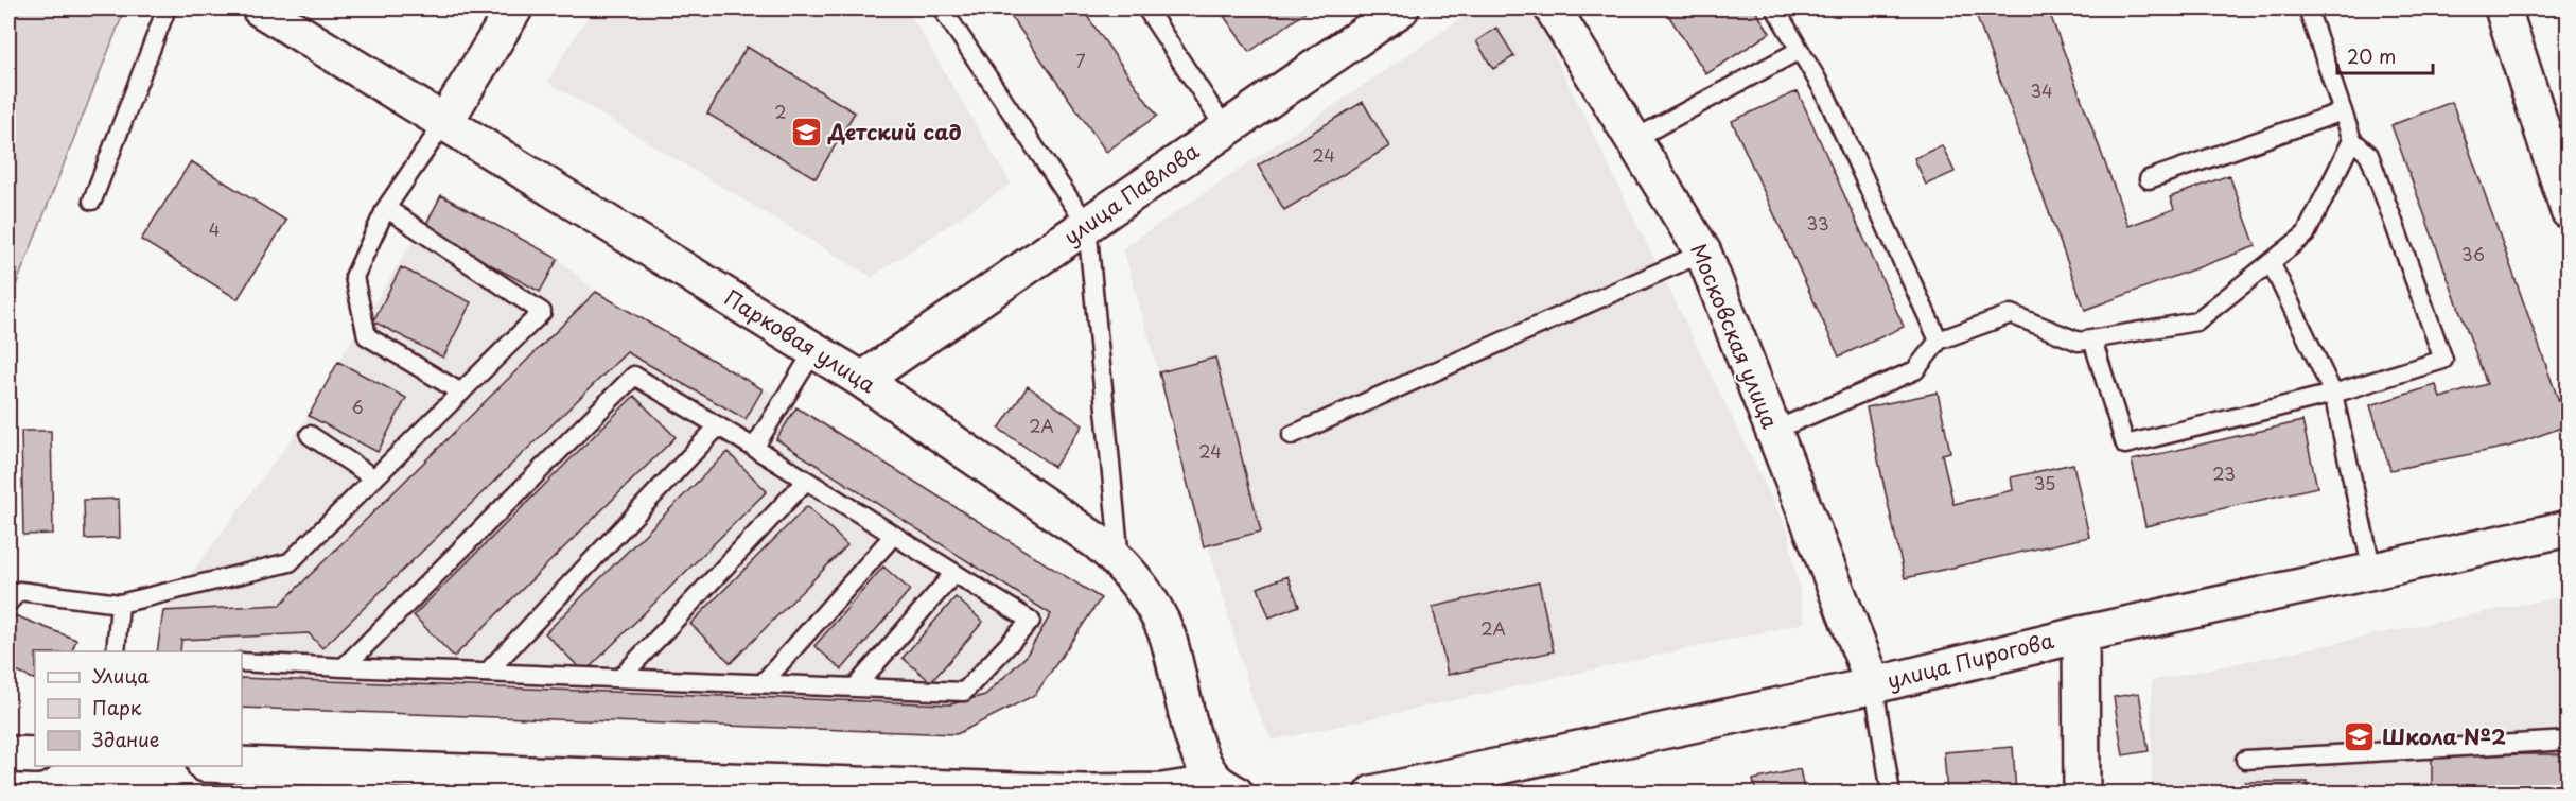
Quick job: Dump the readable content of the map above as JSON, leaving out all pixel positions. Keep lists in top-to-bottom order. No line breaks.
{"streets":{"street":["улица Павлова","Московская улица","Парковая улица","улица Пирогова"]},"crossings":[["улица Павлова","Парковая улица"],["Московская улица","улица Пирогова"]],"places":{"school or university":["Детский сад","Школа №2"]},"house_numbers":["7","34","2","24","33","4","36","6","2А","24","23","35","2А"],"legend":["Улица","Парк","Здание"],"scale_bar":"20 m"}
